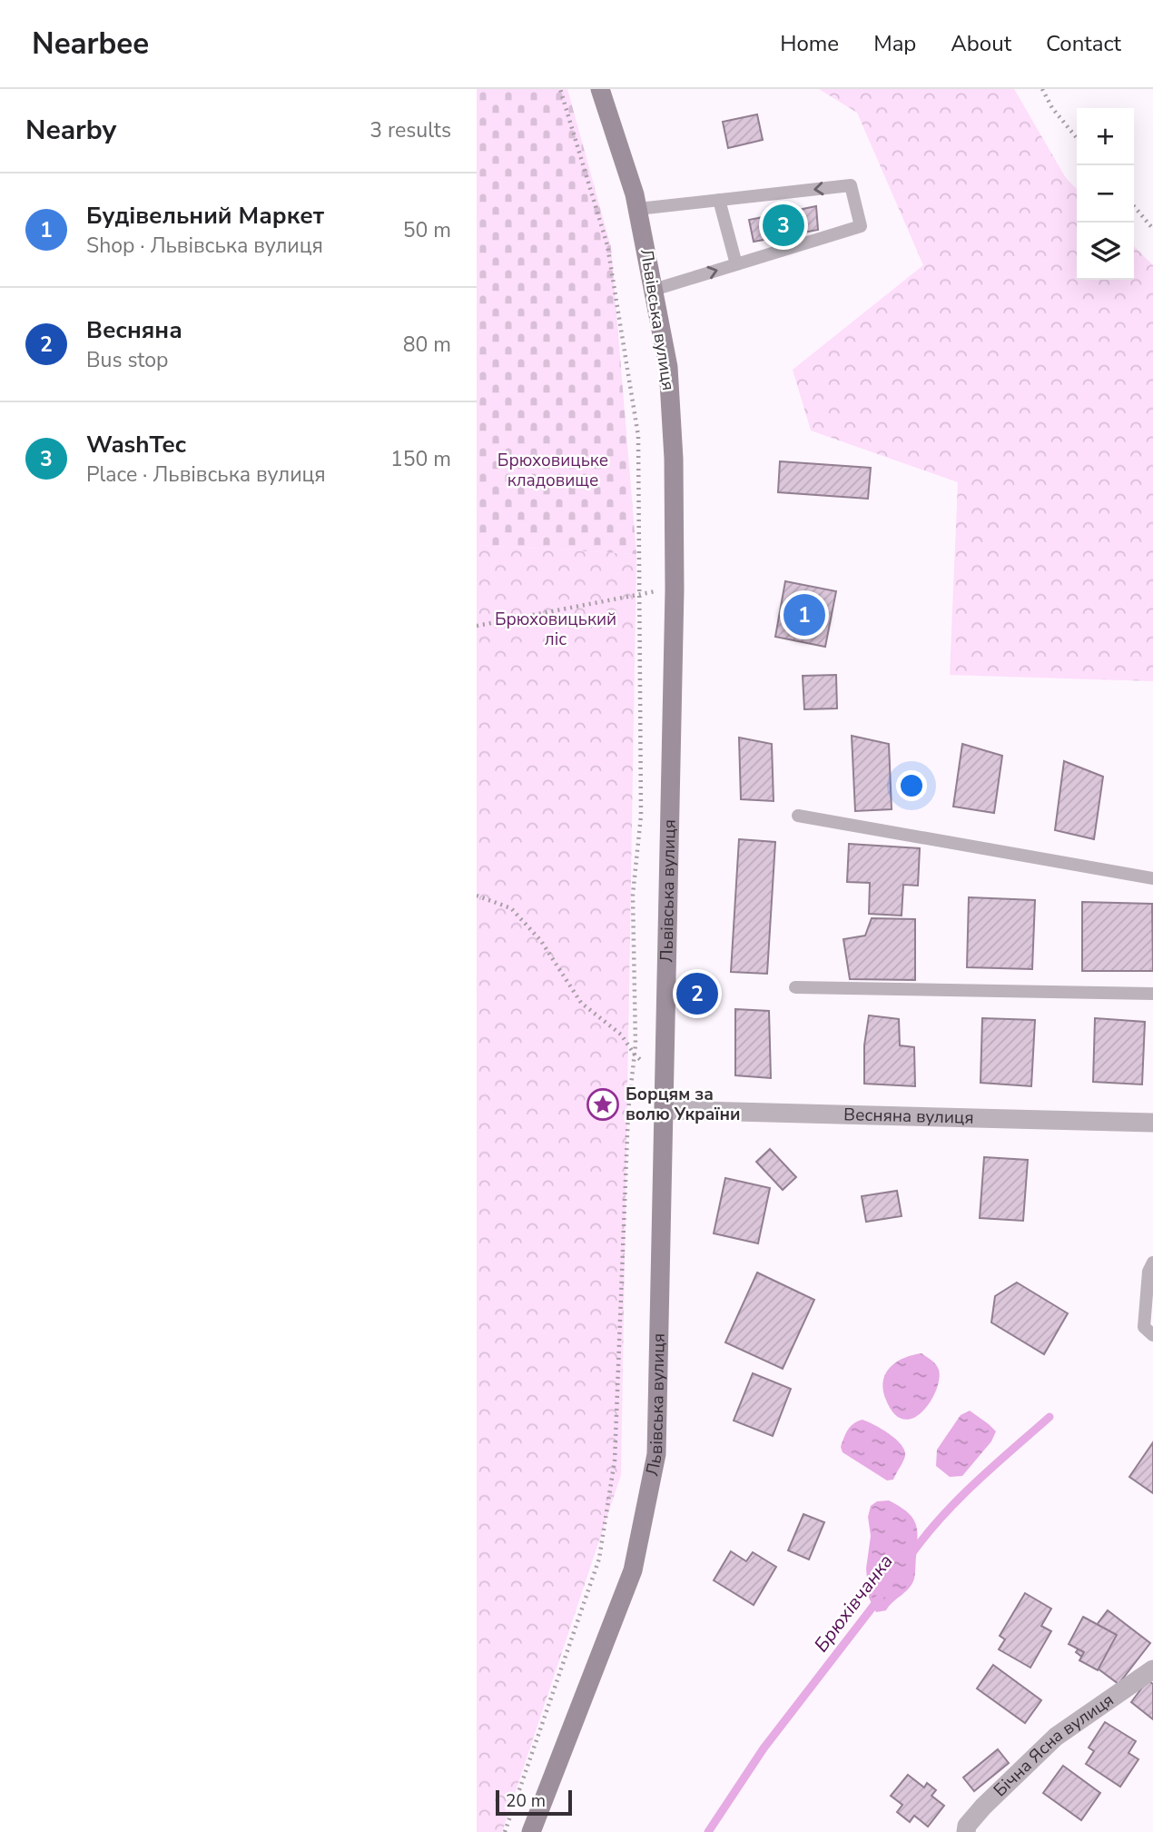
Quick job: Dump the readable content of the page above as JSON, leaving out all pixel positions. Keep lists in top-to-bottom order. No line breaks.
{"streets":{"main road":["Львівська вулиця"],"street":["Весняна вулиця","Бічна Ясна вулиця"]},"crossings":[["Львівська вулиця","Весняна вулиця"]],"water":["Брюхівчанка"],"parks":["Брюховицьке кладовище","Брюховицький ліс"],"places":{"place":["Борцям за волю України"]},"scale_bar":"20 m","page":{"header":"Nearbee","nav":["Home","Map","About","Contact"],"heading":["Nearby","3 results"],"map_buttons":["+","−"],"list":[{"mark":"1","name":"Будівельний Маркет","note":"Shop · Львівська вулиця","value":"50 m"},{"mark":"2","name":"Весняна","note":"Bus stop","value":"80 m"},{"mark":"3","name":"WashTec","note":"Place · Львівська вулиця","value":"150 m"}],"pins":["3","1","2"],"scale":"20 m"}}
